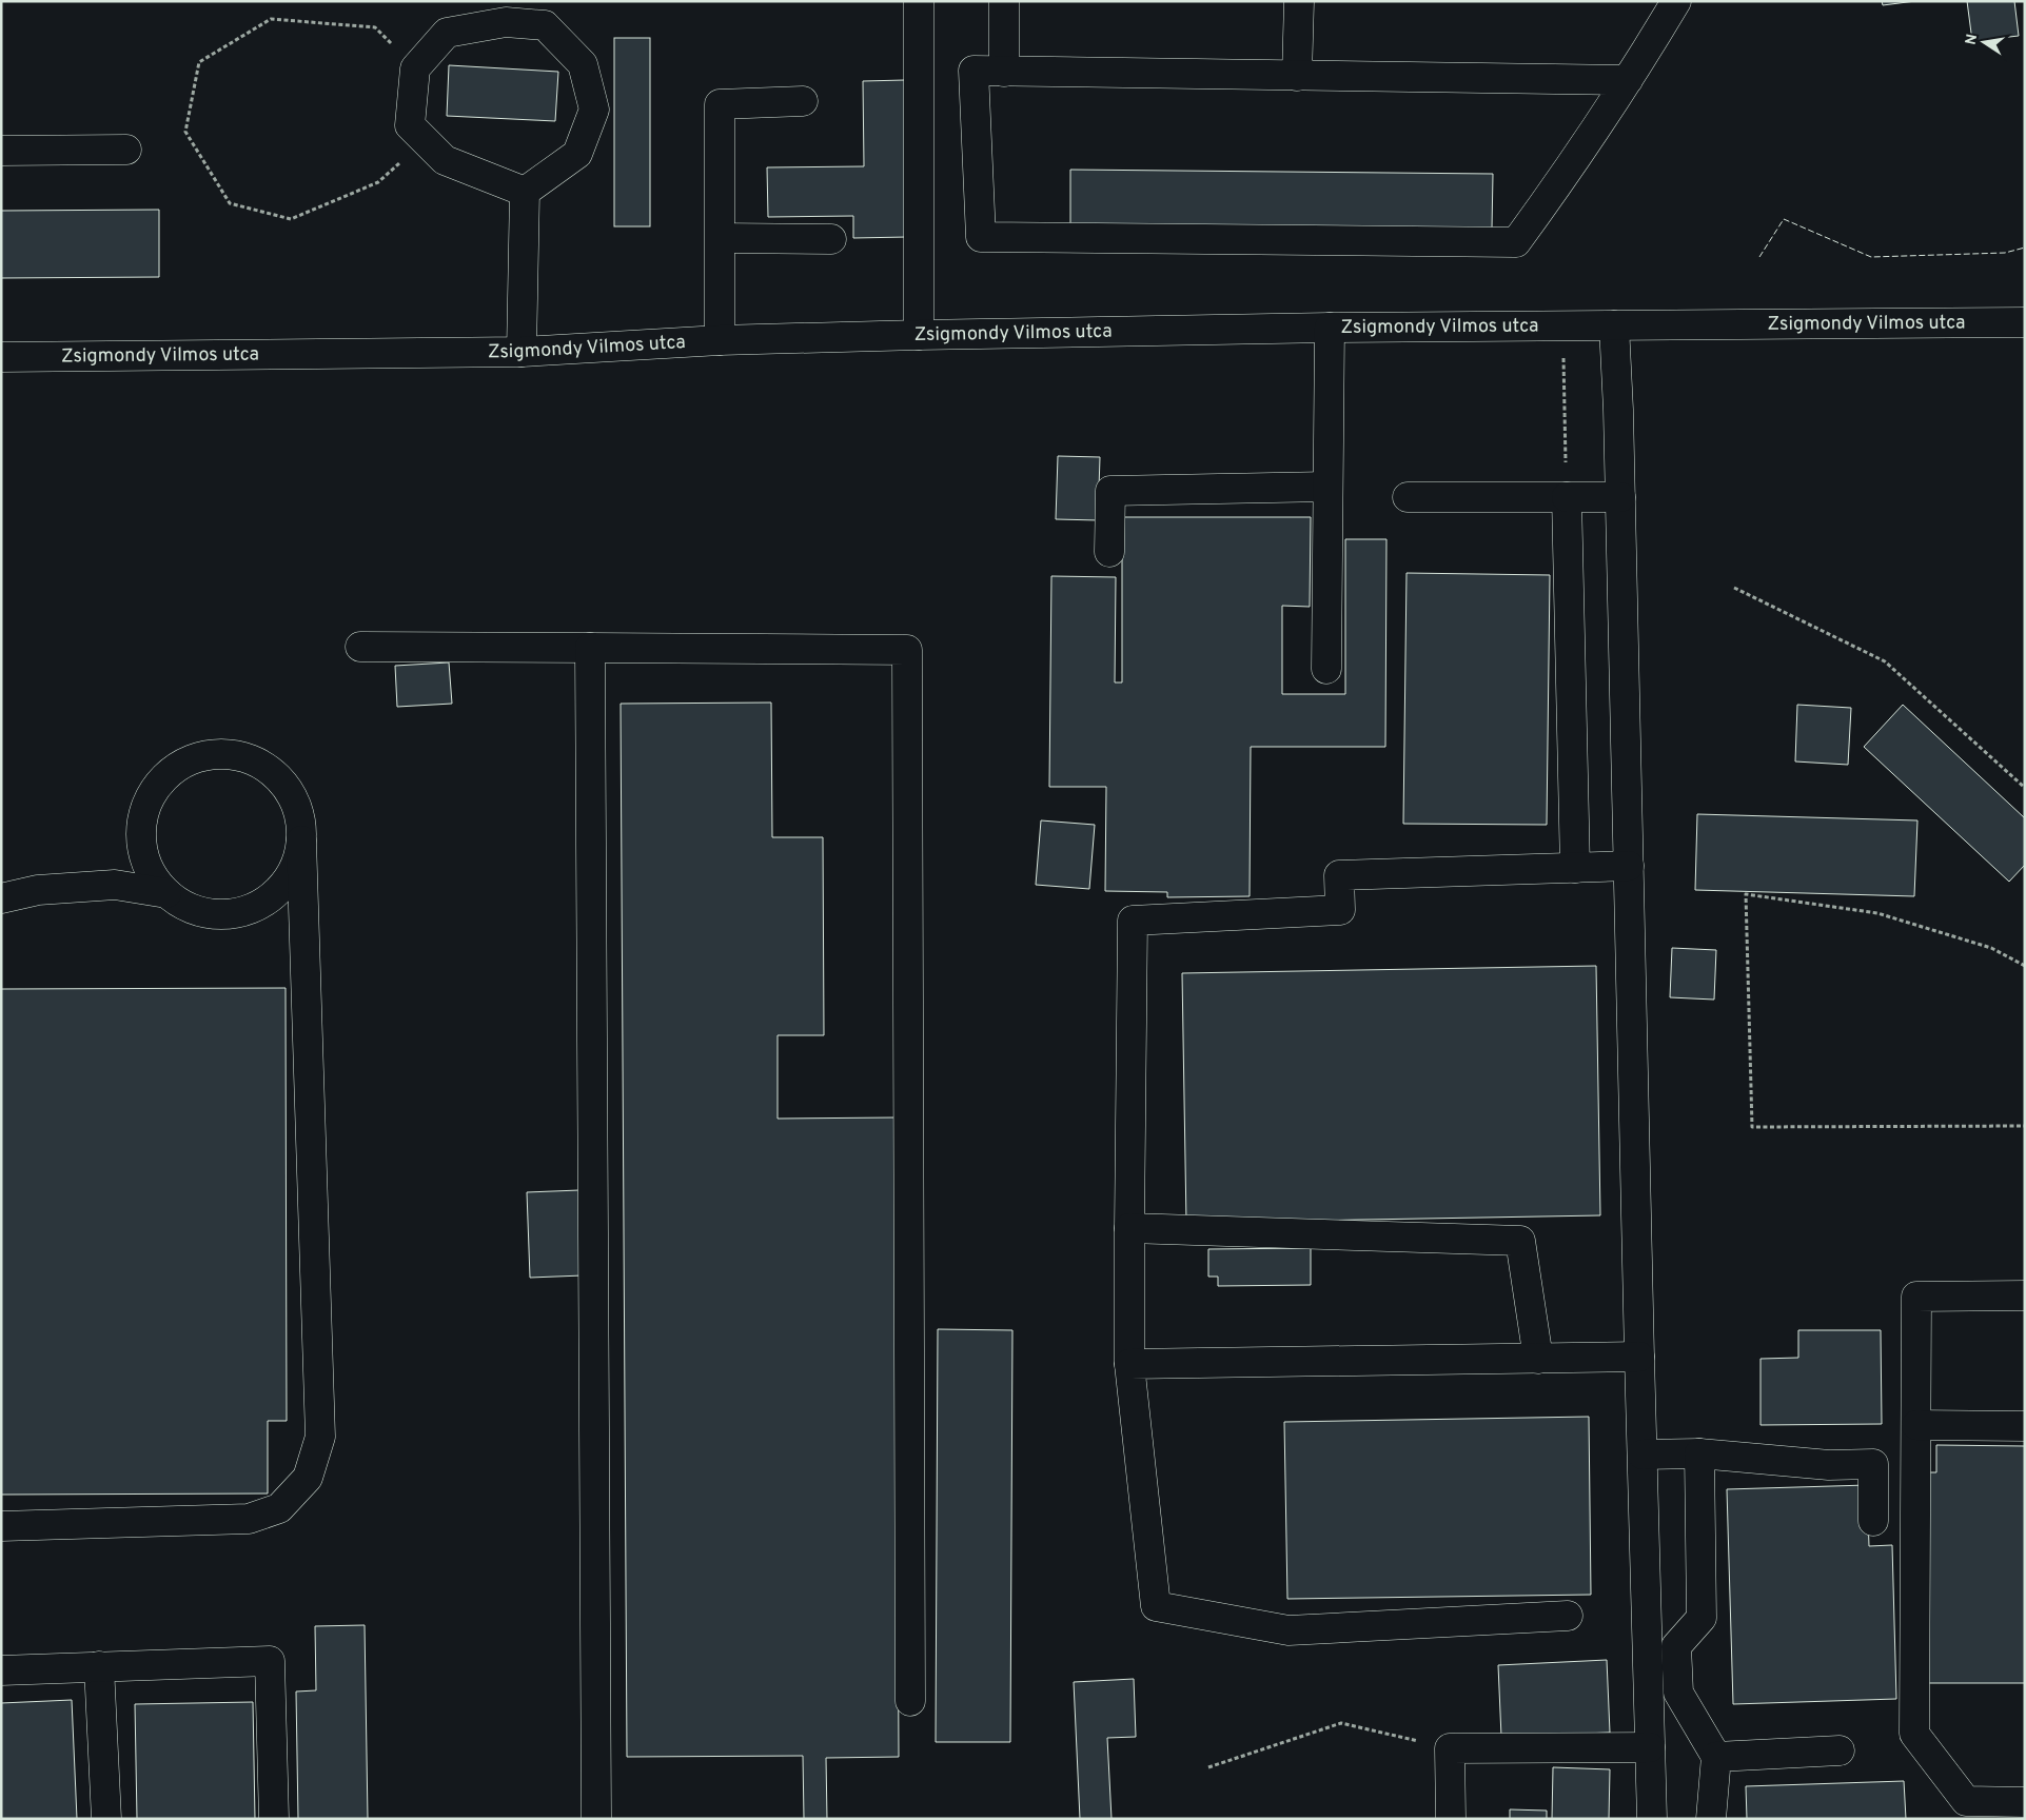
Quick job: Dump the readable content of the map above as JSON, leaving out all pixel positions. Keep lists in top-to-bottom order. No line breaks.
{"streets":{"street":["Zsigmondy Vilmos utca"]},"north":"left"}
